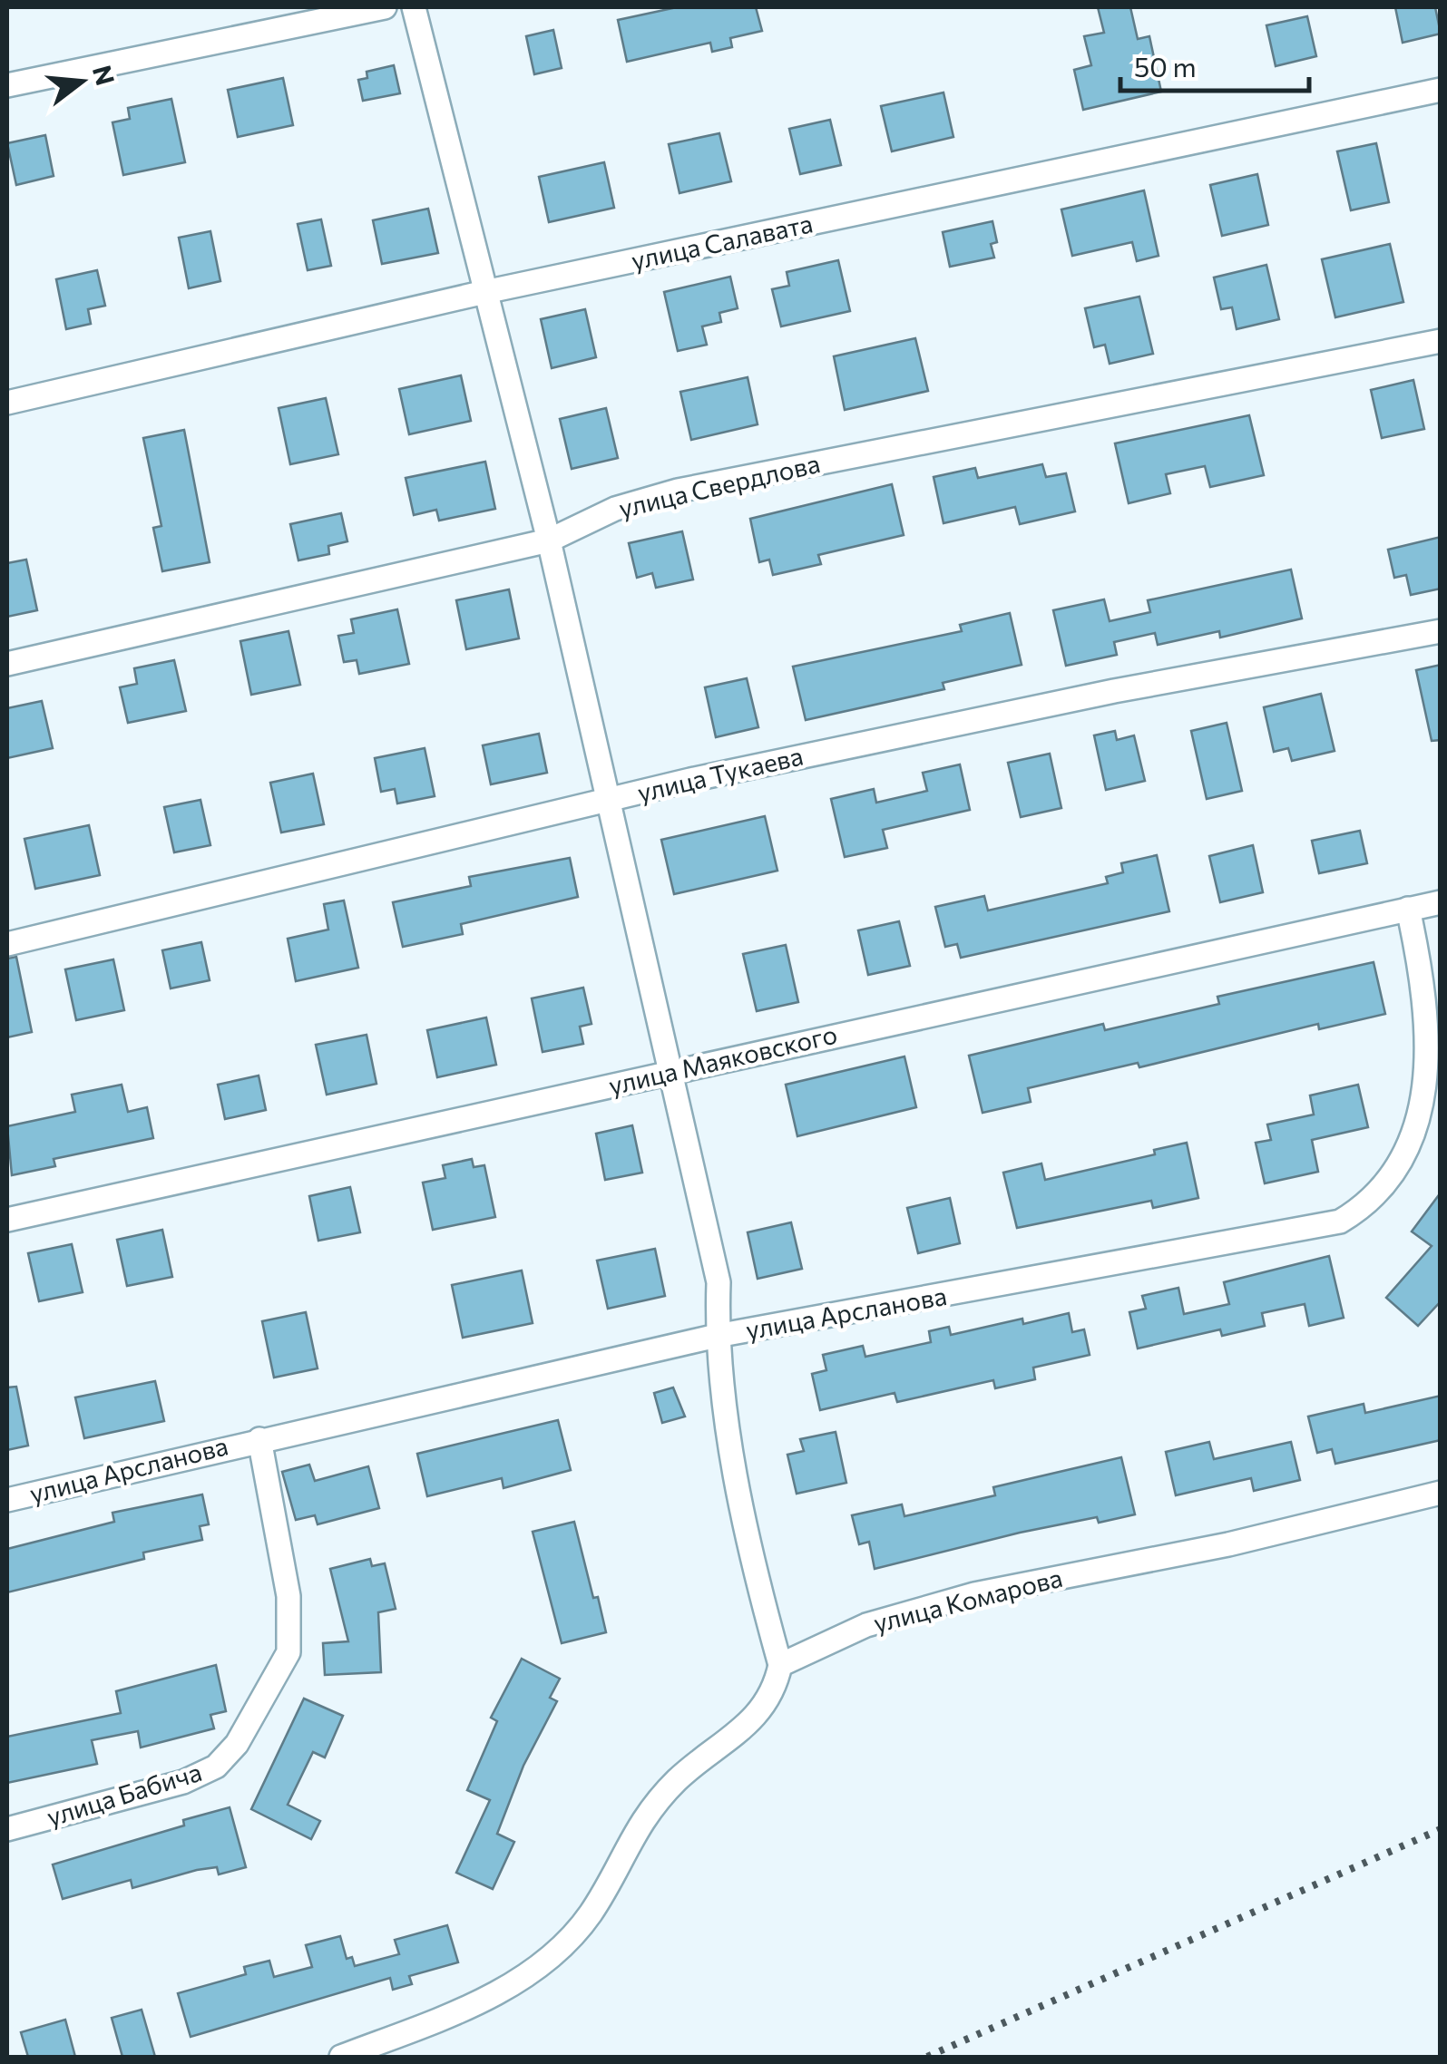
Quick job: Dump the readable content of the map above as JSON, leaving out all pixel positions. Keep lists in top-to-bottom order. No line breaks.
{"streets":{"street":["улица Салавата","улица Свердлова","улица Тукаева","улица Маяковского","улица Арсланова","улица Комарова","улица Бабича"]},"crossings":[["улица Маяковского","улица Арсланова"],["улица Арсланова","улица Бабича"]],"scale_bar":"50 m","north":"right"}
